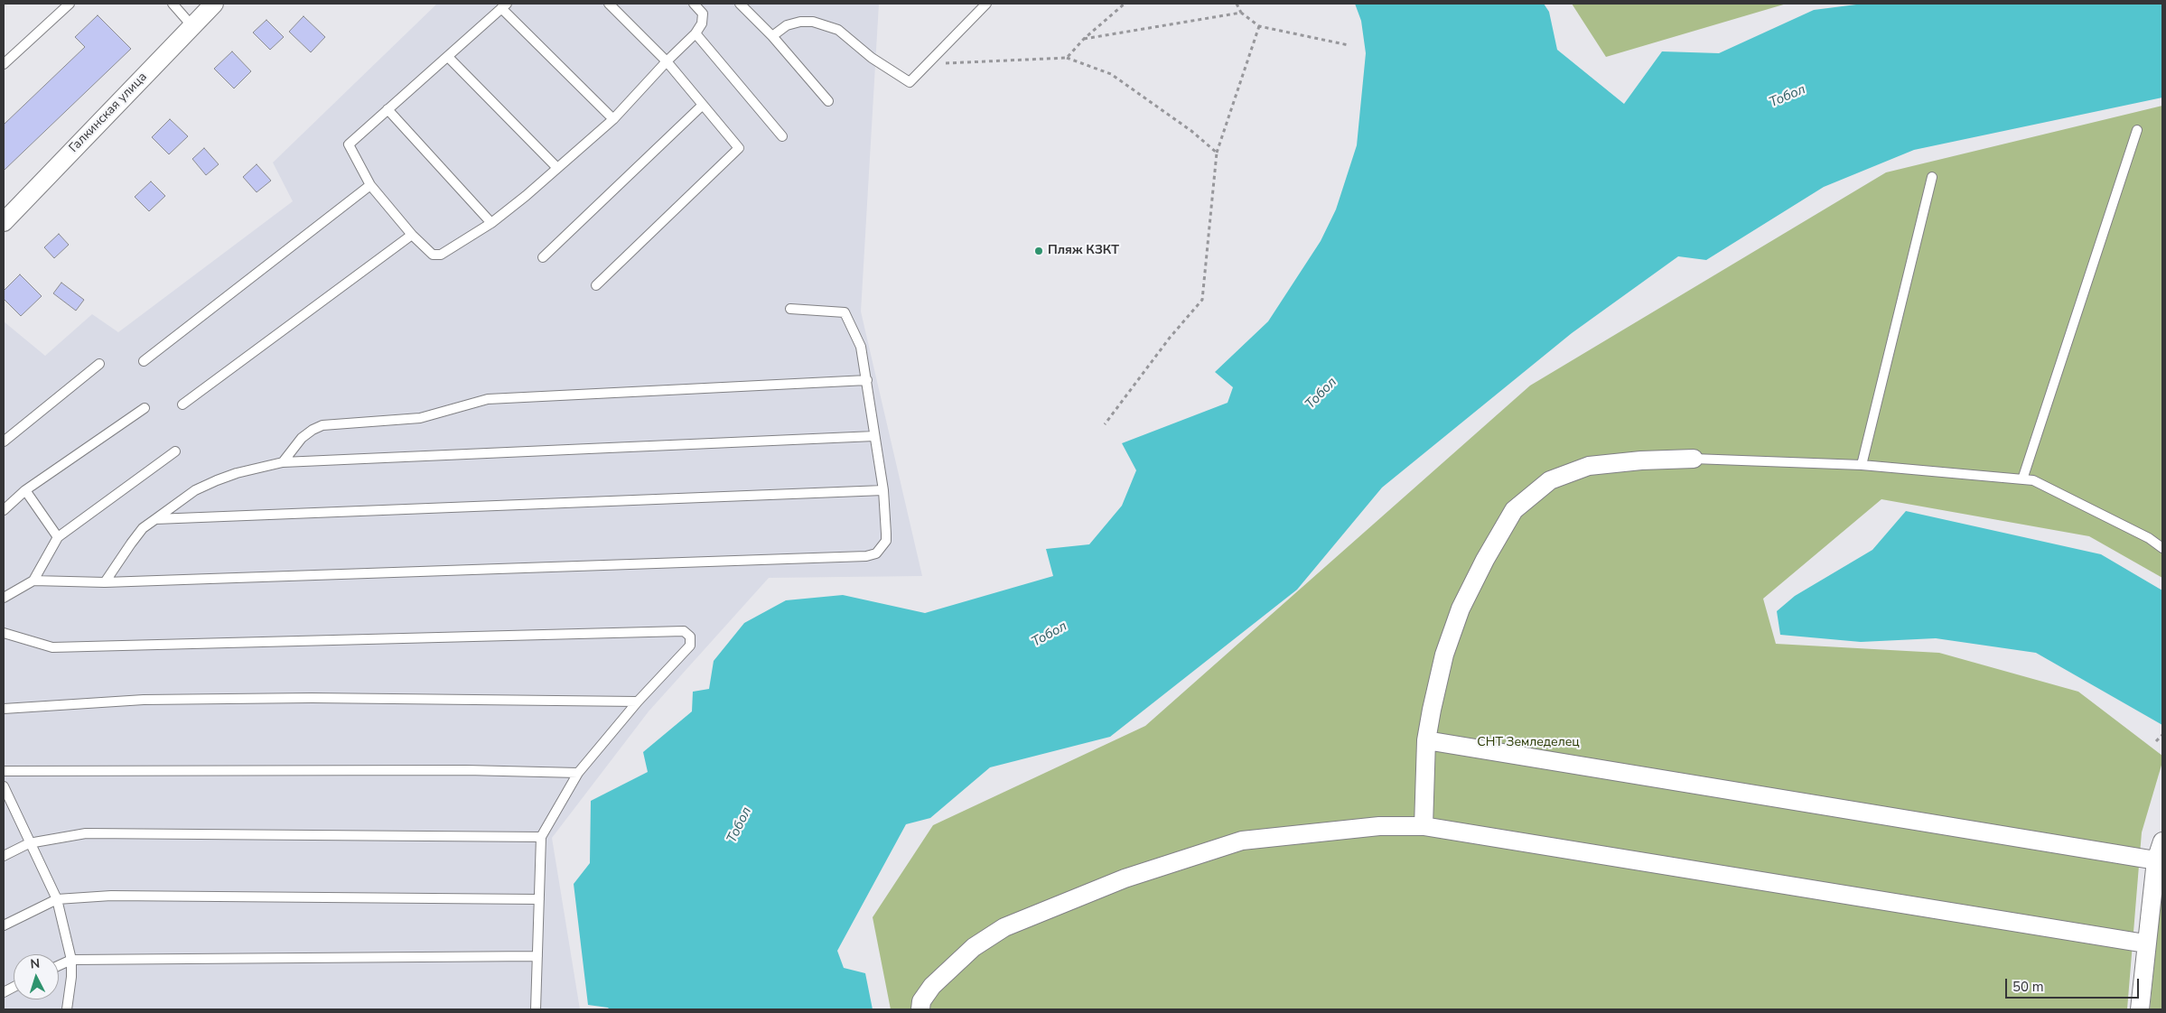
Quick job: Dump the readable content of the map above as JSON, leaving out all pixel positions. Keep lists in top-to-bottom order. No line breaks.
{"streets":{"street":["Галкинская улица"]},"water":["Тобол"],"parks":["СНТ Земледелец"],"places":["Пляж КЗКТ"],"scale_bar":"50 m","north":"top"}
